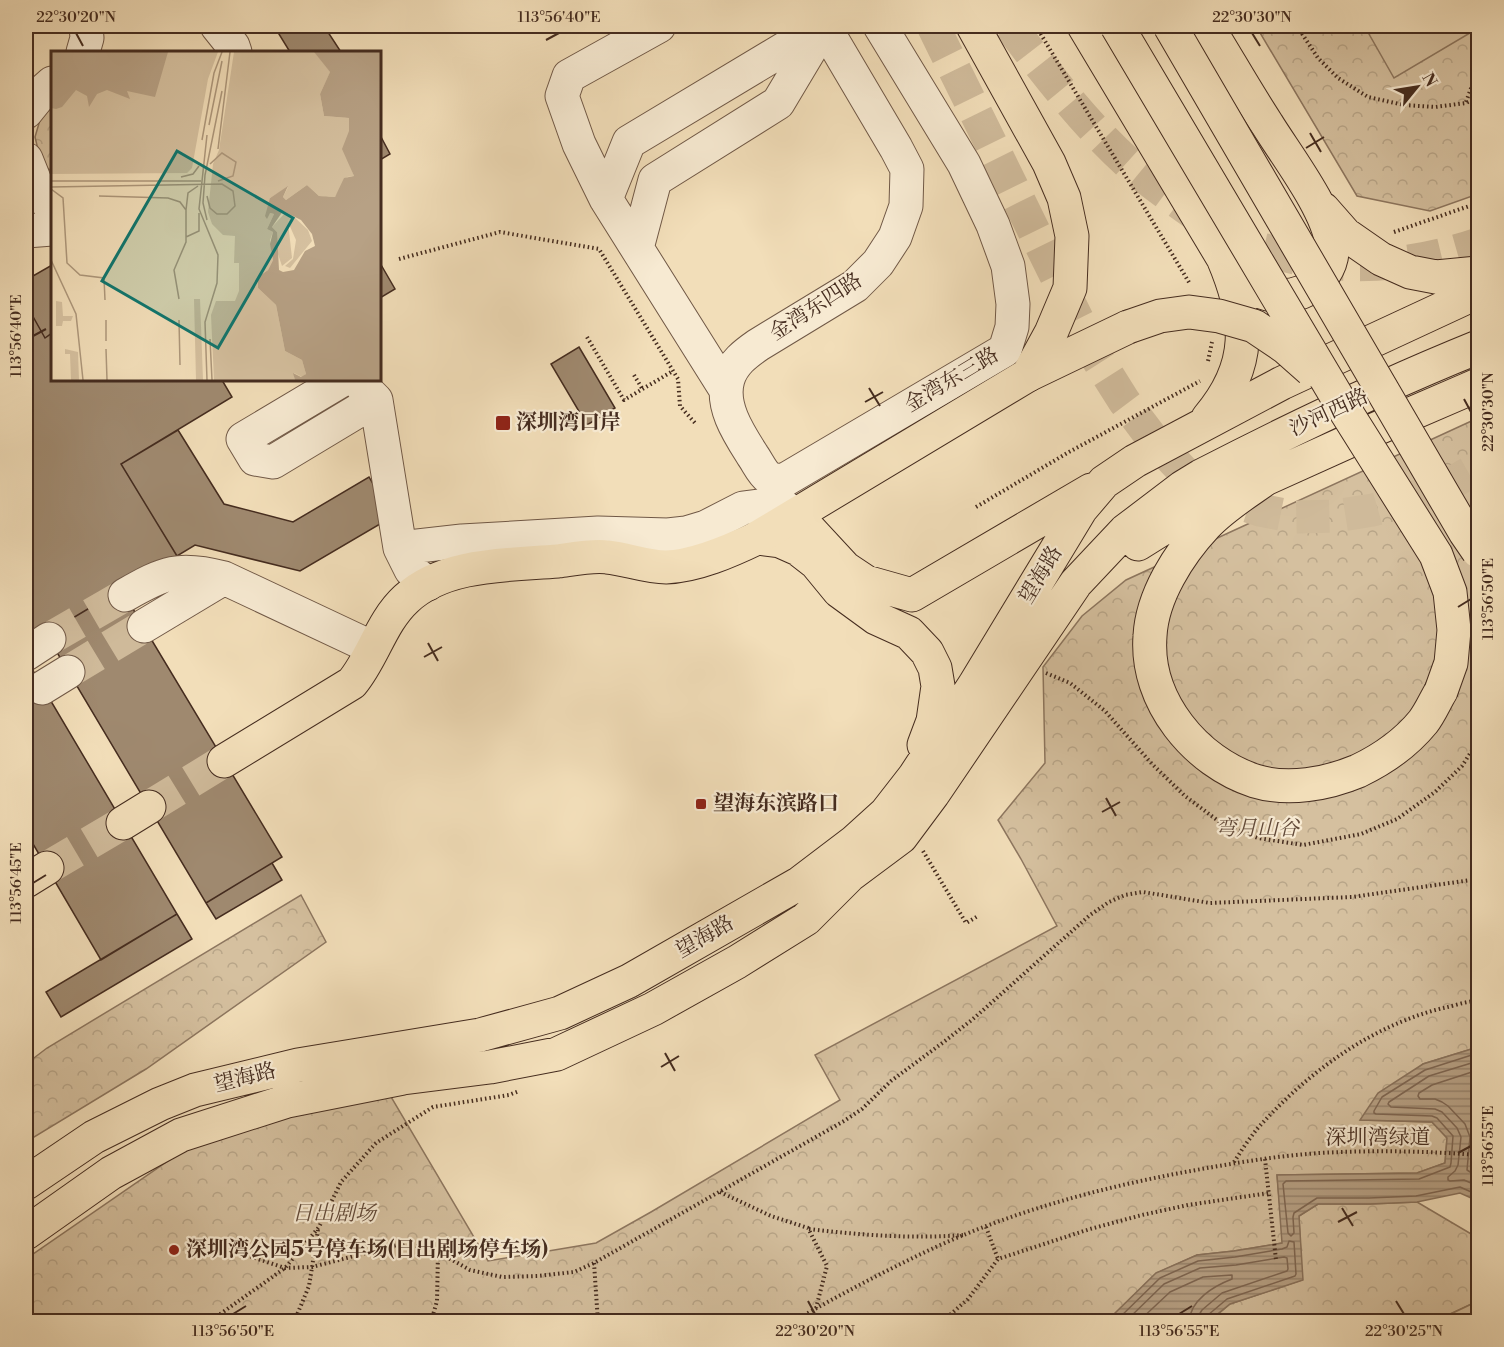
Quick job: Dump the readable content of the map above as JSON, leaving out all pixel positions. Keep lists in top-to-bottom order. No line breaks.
{"streets":{"main road":["沙河西路","望海路"],"street":["金湾东四路","金湾东三路"],"path":["深圳湾绿道"]},"crossings":[["沙河西路","望海路"]],"parks":["弯月山谷","日出剧场"],"places":{"transit":["深圳湾口岸","望海东滨路口"],"other":["深圳湾公园5号停车场(日出剧场停车场)"]},"north":"top right","coordinates":["22°30'20\"N","113°56'40\"E","22°30'30\"N","113°56'50\"E","113°56'45\"E","113°56'55\"E","22°30'25\"N"]}
